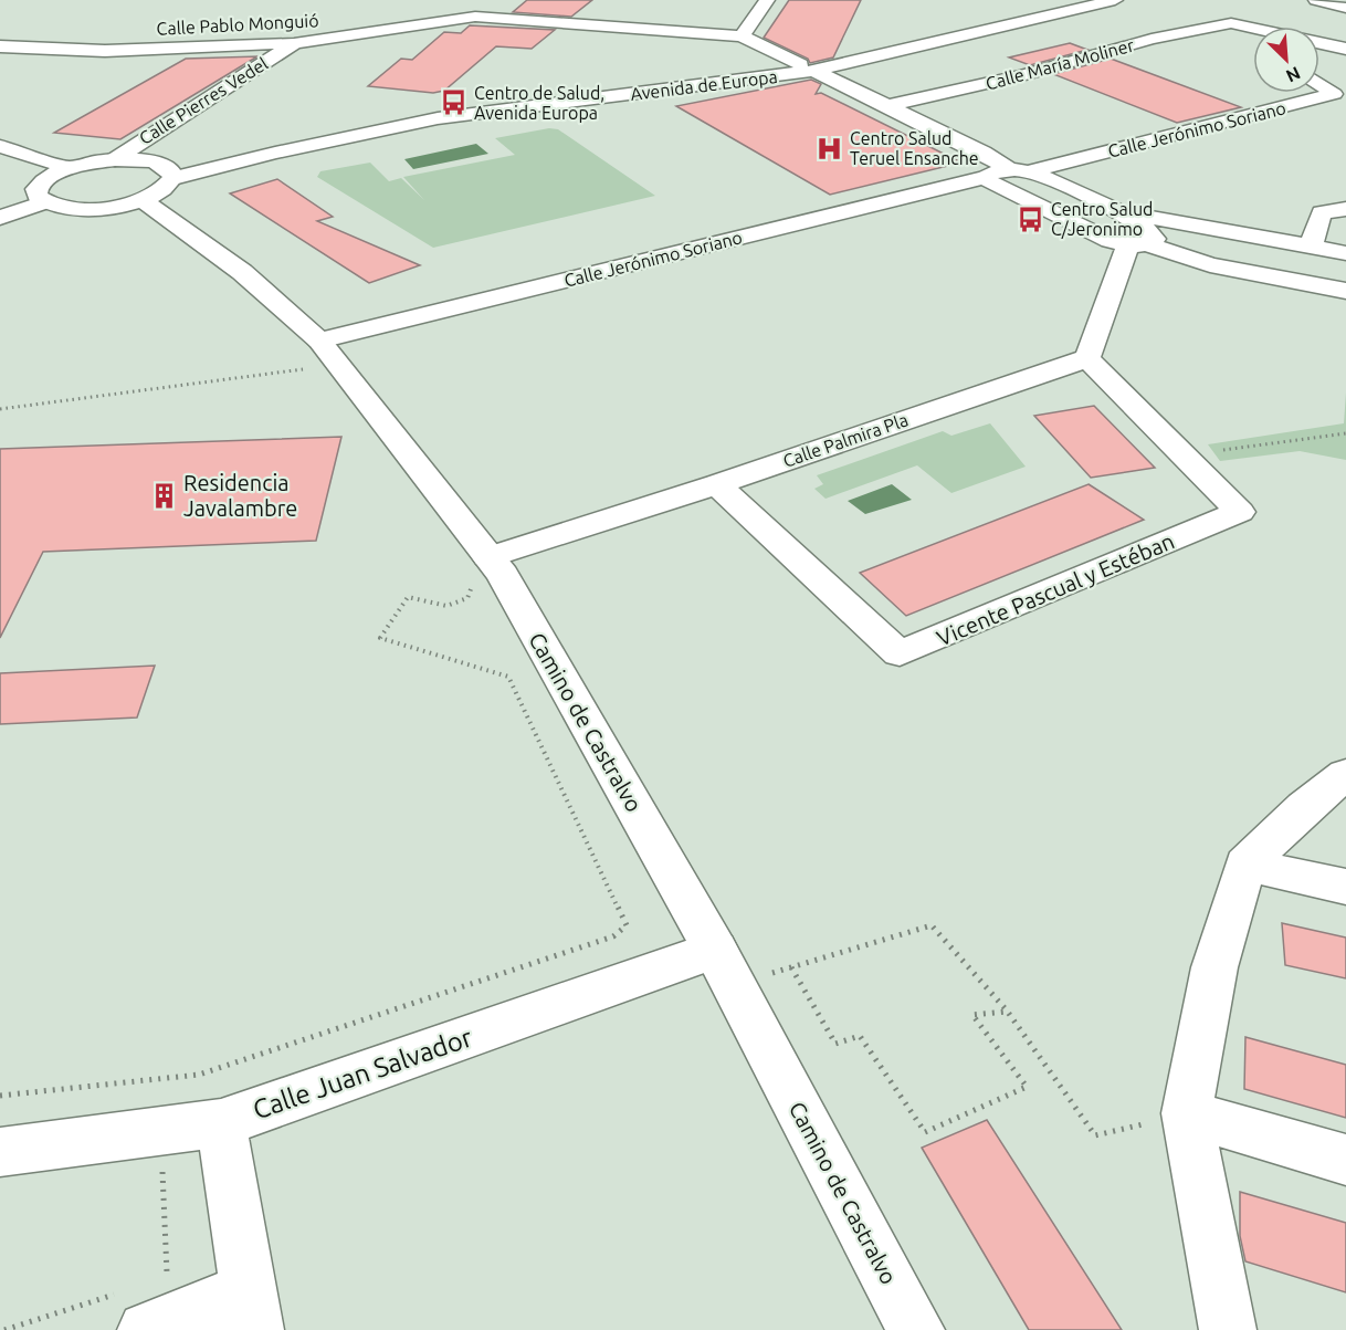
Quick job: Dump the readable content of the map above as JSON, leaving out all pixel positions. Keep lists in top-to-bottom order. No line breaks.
{"streets":{"street":["Calle Pablo Monguió","Calle María Moliner","Avenida de Europa","Calle Pierres Vedel","Calle Jerónimo Soriano","Calle Palmira Pla","Vicente Pascual y Estéban","Camino de Castralvo","Calle Juan Salvador"]},"crossings":[["Calle Pablo Monguió","Calle Pierres Vedel"],["Calle Jerónimo Soriano","Camino de Castralvo"],["Calle Palmira Pla","Vicente Pascual y Estéban"],["Calle Palmira Pla","Camino de Castralvo"],["Camino de Castralvo","Calle Juan Salvador"]],"places":{"bus stop":["Centro de Salud, Avenida Europa","Centro Salud C/Jeronimo"],"hospital":["Centro Salud Teruel Ensanche"],"building":["Residencia Javalambre"]},"north":"bottom right"}
